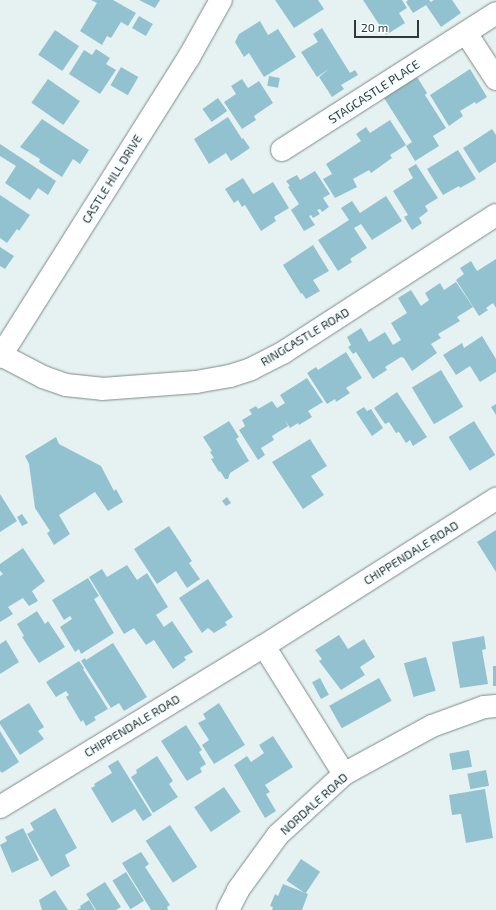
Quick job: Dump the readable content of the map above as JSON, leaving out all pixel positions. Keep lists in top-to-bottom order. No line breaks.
{"streets":{"street":["STAGCASTLE PLACE","CASTLE HILL DRIVE","RINGCASTLE ROAD","CHIPPENDALE ROAD","NORDALE ROAD"]},"crossings":[["CASTLE HILL DRIVE","RINGCASTLE ROAD"]],"scale_bar":"20 m"}
